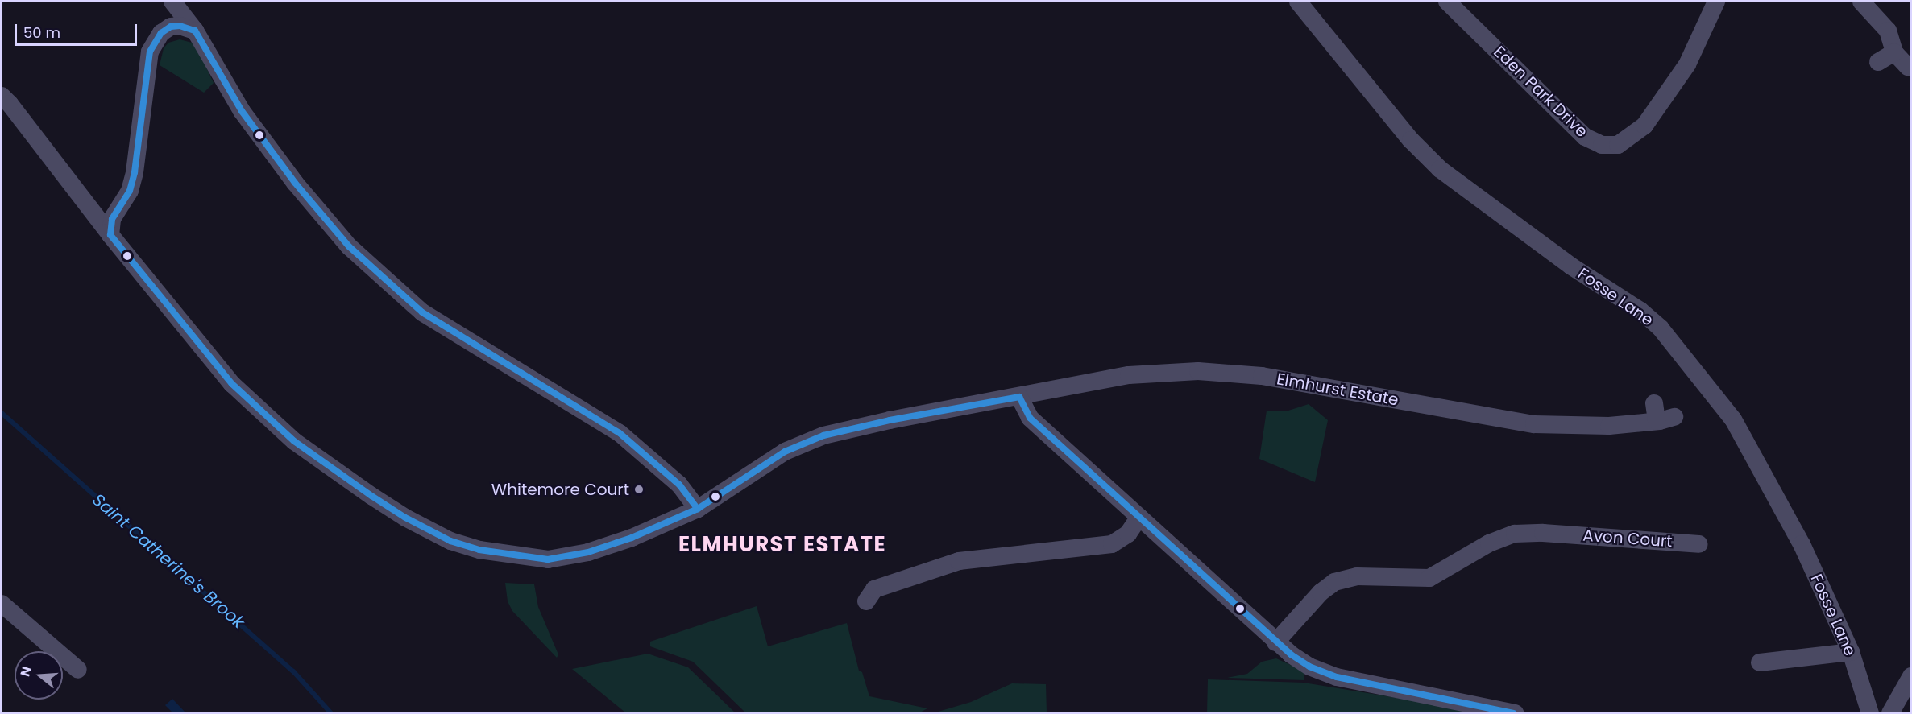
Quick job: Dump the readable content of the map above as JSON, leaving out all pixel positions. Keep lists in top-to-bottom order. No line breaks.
{"streets":{"street":["Eden Park Drive","Fosse Lane","Elmhurst Estate","Avon Court"]},"districts":["ELMHURST ESTATE"],"water":["Saint Catherine's Brook"],"places":["Whitemore Court"],"scale_bar":"50 m","north":"left"}
